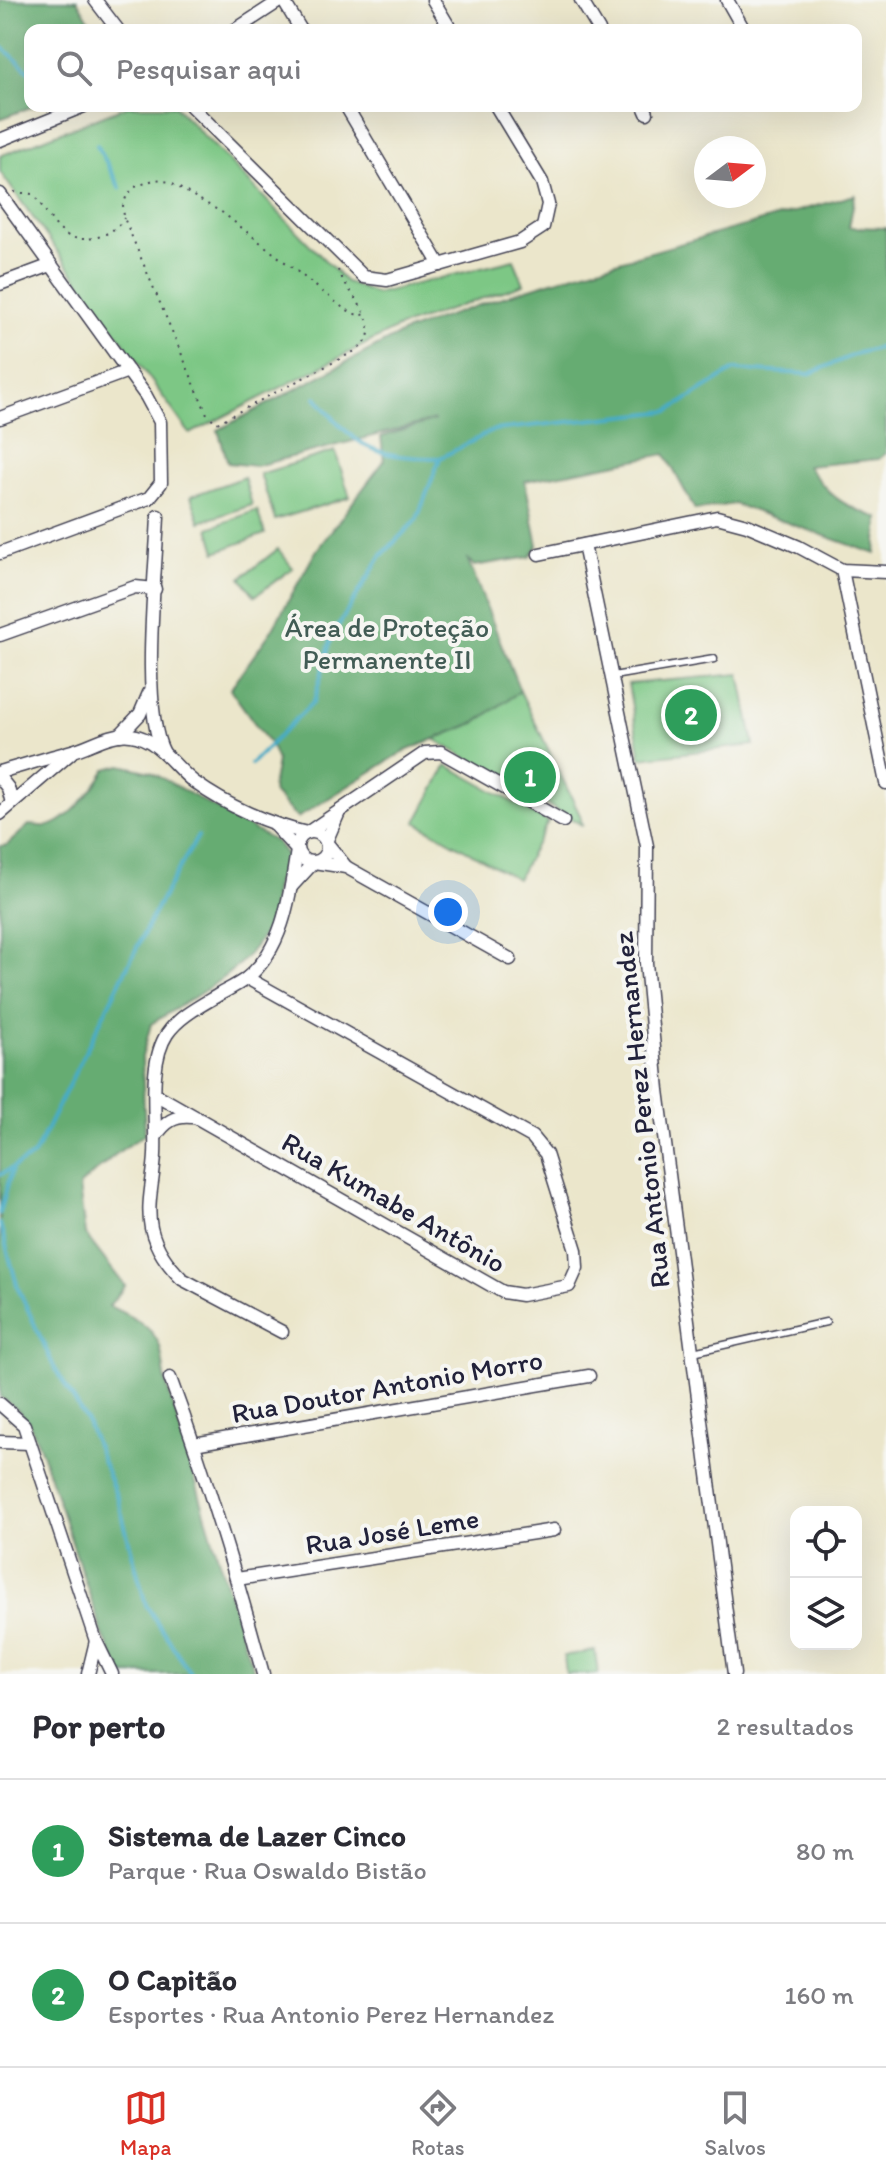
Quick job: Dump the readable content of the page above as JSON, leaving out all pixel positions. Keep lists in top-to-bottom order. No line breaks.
{"streets":{"street":["Rua Antonio Perez Hernandez","Rua Kumabe Antônio","Rua Doutor Antonio Morro","Rua José Leme"]},"parks":["Área de Proteção Permanente II"],"north":"right","page":{"search":"Pesquisar aqui","pins":["2","1"],"heading":["Por perto","2 resultados"],"list":[{"mark":"1","name":"Sistema de Lazer Cinco","note":"Parque · Rua Oswaldo Bistão","value":"80 m"},{"mark":"2","name":"O Capitão","note":"Esportes · Rua Antonio Perez Hernandez","value":"160 m"}],"nav":["Mapa","Rotas","Salvos"]}}
